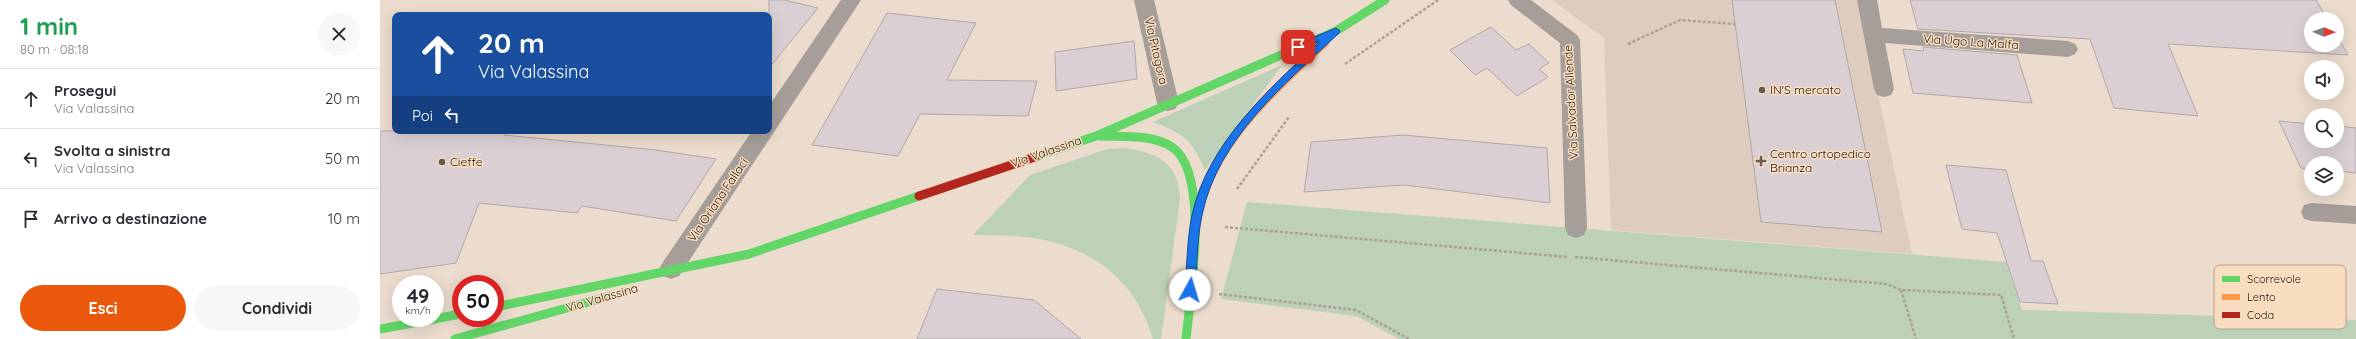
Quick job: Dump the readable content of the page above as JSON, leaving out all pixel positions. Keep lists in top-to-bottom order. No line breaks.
{"streets":{"main road":["Via Valassina"],"street":["Via Ugo La Malfa","Via Pitagora","Via Salvador Allende","Via Oriana Fallaci"]},"crossings":[["Via Pitagora","Via Valassina"],["Via Valassina","Via Oriana Fallaci"]],"places":{"other":["IN'S mercato","Cieffe"],"health":["Centro ortopedico Brianza"]},"legend":["Scorrevole","Lento","Coda"],"north":"right","page":{"heading":["1 min","80 m · 08:18"],"turn":["20 m","Via Valassina"],"list":[{"name":"Prosegui","note":"Via Valassina","value":"20 m"},{"name":"Svolta a sinistra","note":"Via Valassina","value":"50 m"},{"name":"Arrivo a destinazione","value":"10 m"}],"then":"Poi","speed":"49 km/h","limit":"50","buttons":["Esci","Condividi"]}}
